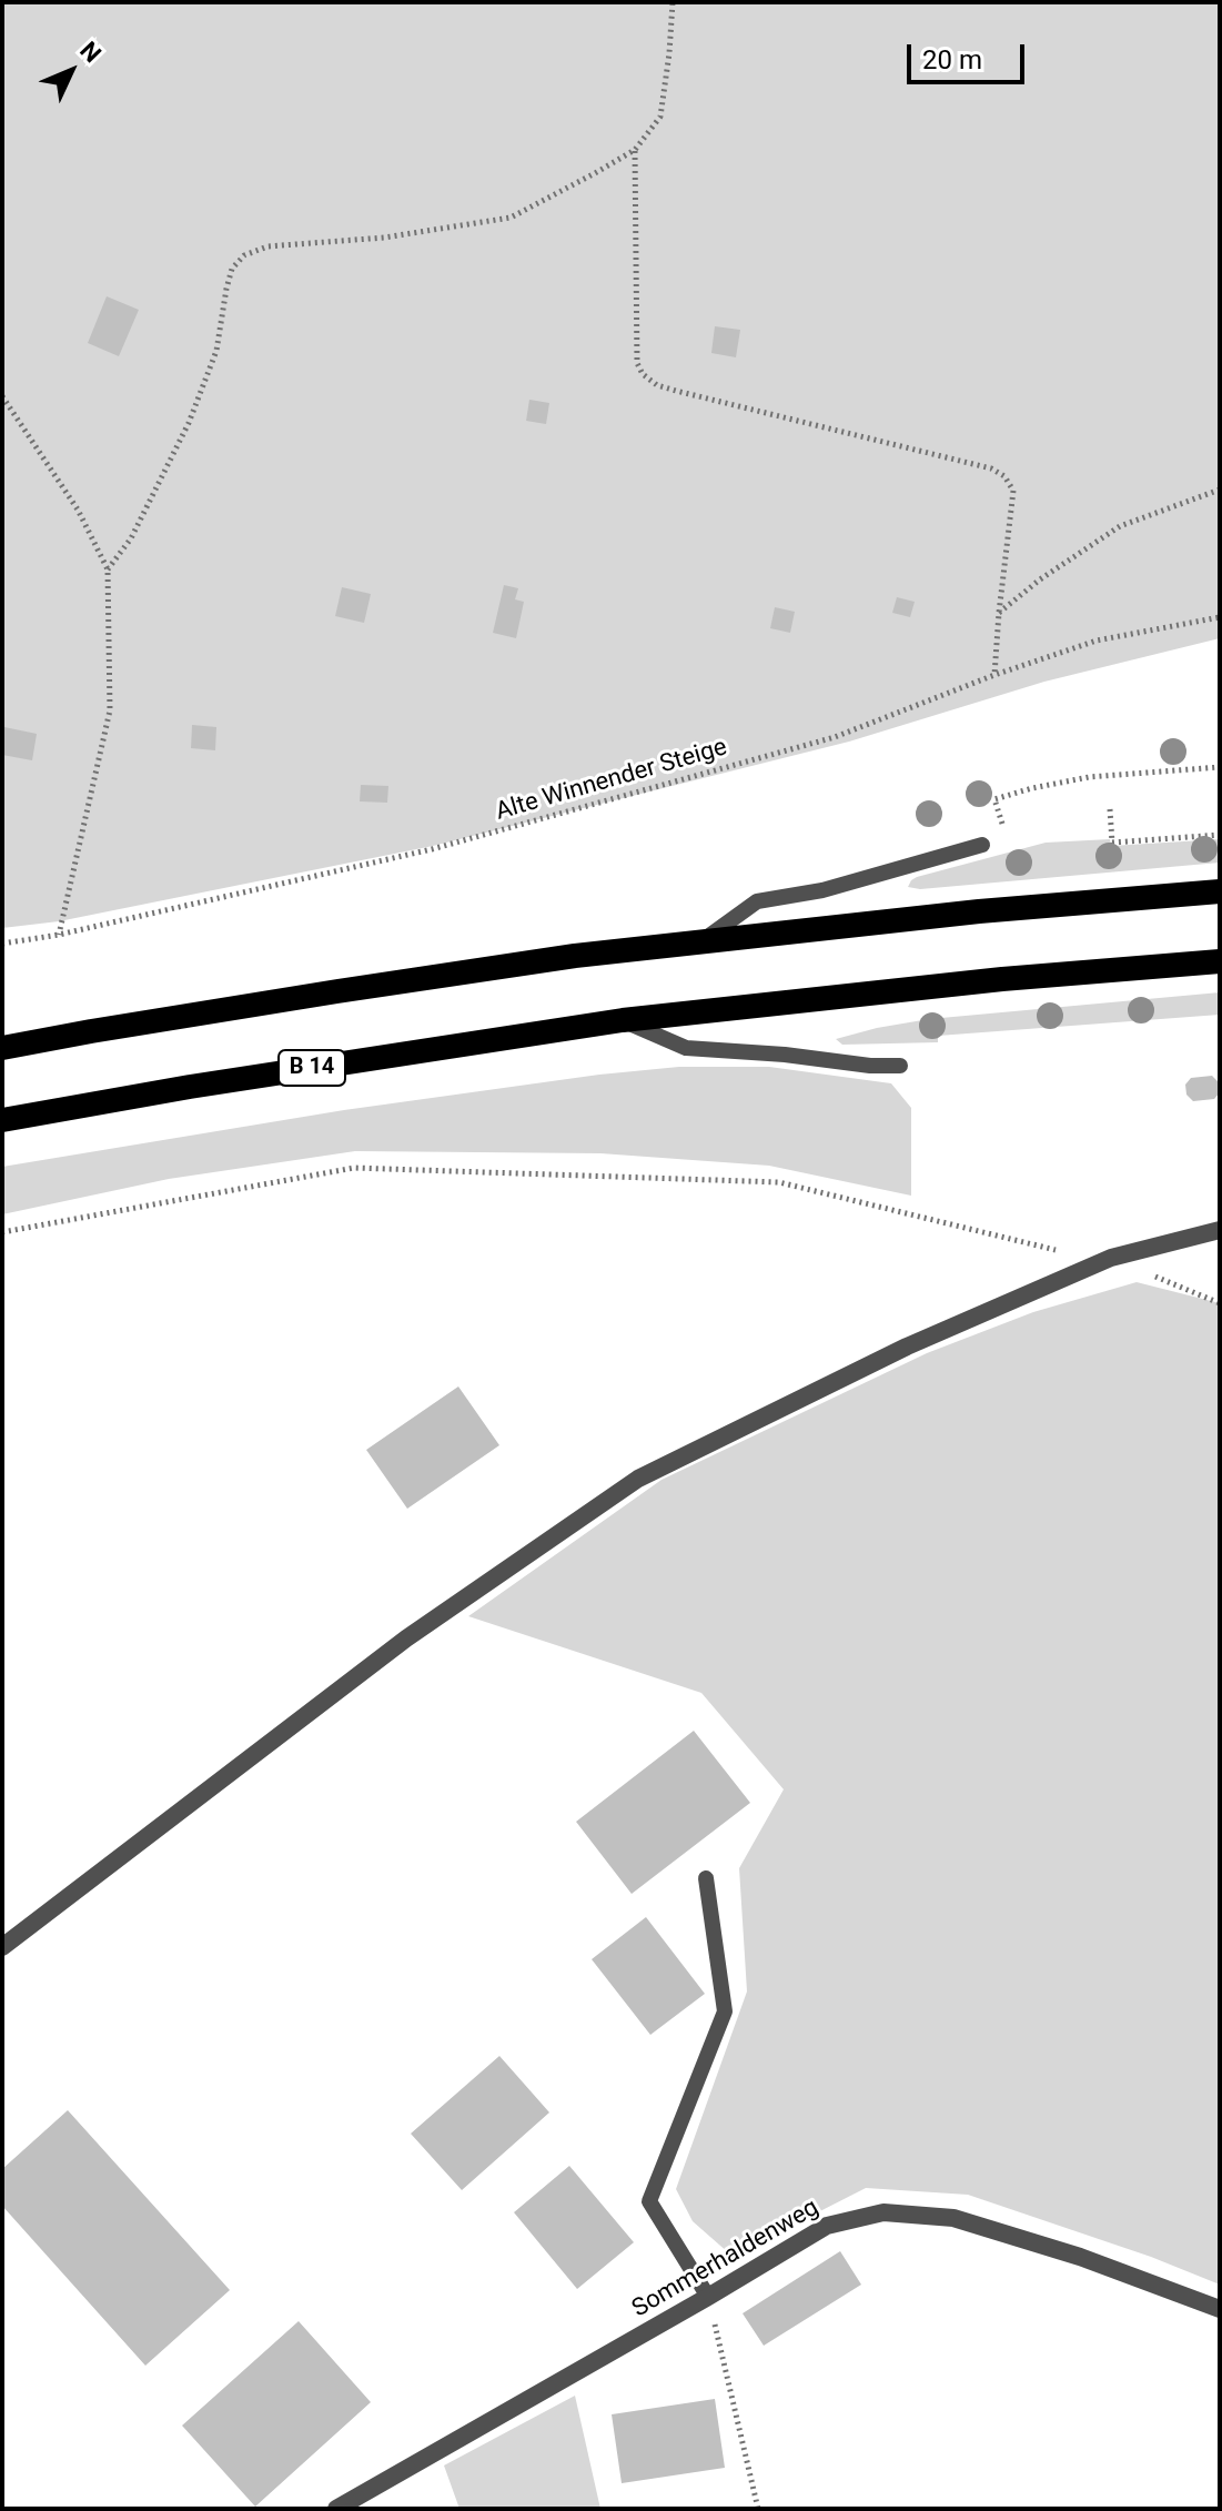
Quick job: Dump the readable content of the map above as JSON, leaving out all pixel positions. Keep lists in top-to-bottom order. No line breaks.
{"streets":{"highway":["B 14"],"street":["Sommerhaldenweg"],"path":["Alte Winnender Steige"]},"scale_bar":"20 m","north":"top right"}
